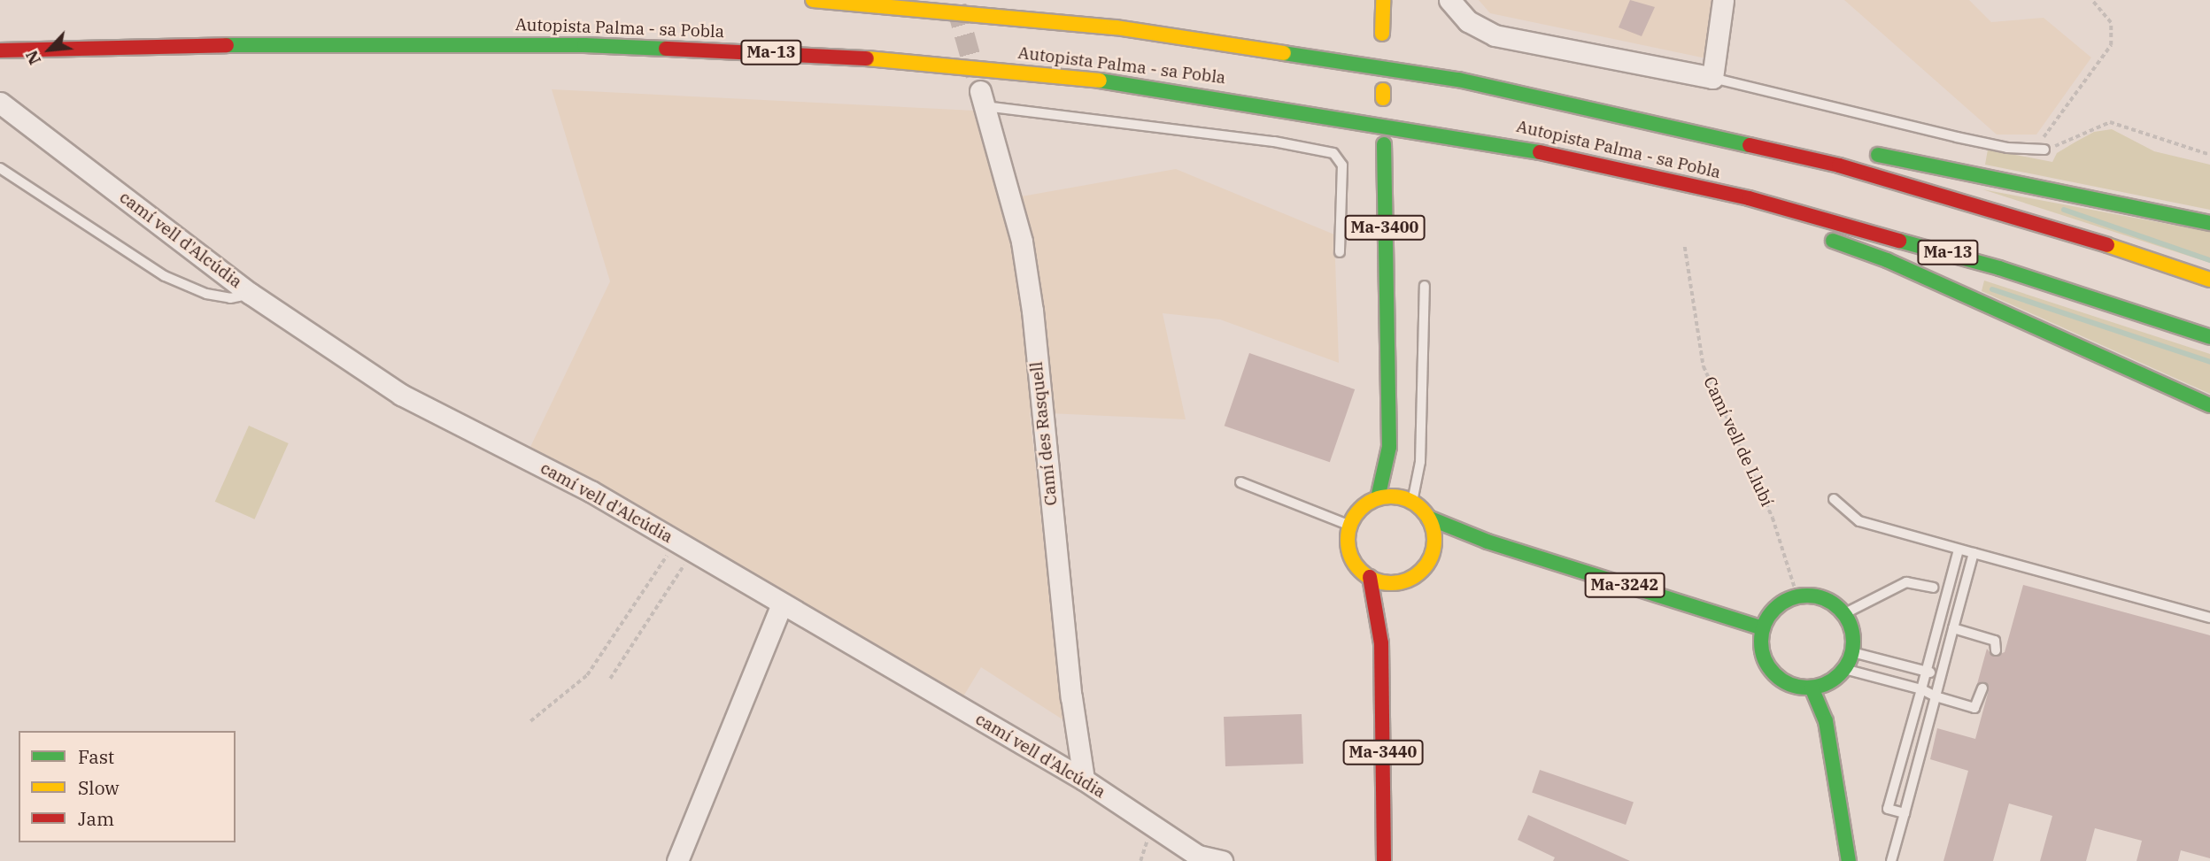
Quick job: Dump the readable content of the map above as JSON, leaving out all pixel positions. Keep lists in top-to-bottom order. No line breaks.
{"streets":{"main road":["Autopista Palma - sa Pobla","Ma-13","Ma-3400","Ma-3242","Ma-3440"],"street":["camí vell d'Alcúdia","Camí des Rasquell"],"path":["Camí vell de Llubí"]},"crossings":[["Ma-3400","Ma-3242"],["Ma-3400","Ma-3440"],["camí vell d'Alcúdia","Camí des Rasquell"],["Camí vell de Llubí","Ma-3242"],["Ma-3242","Ma-3440"]],"legend":["Fast","Slow","Jam"],"north":"bottom left"}
